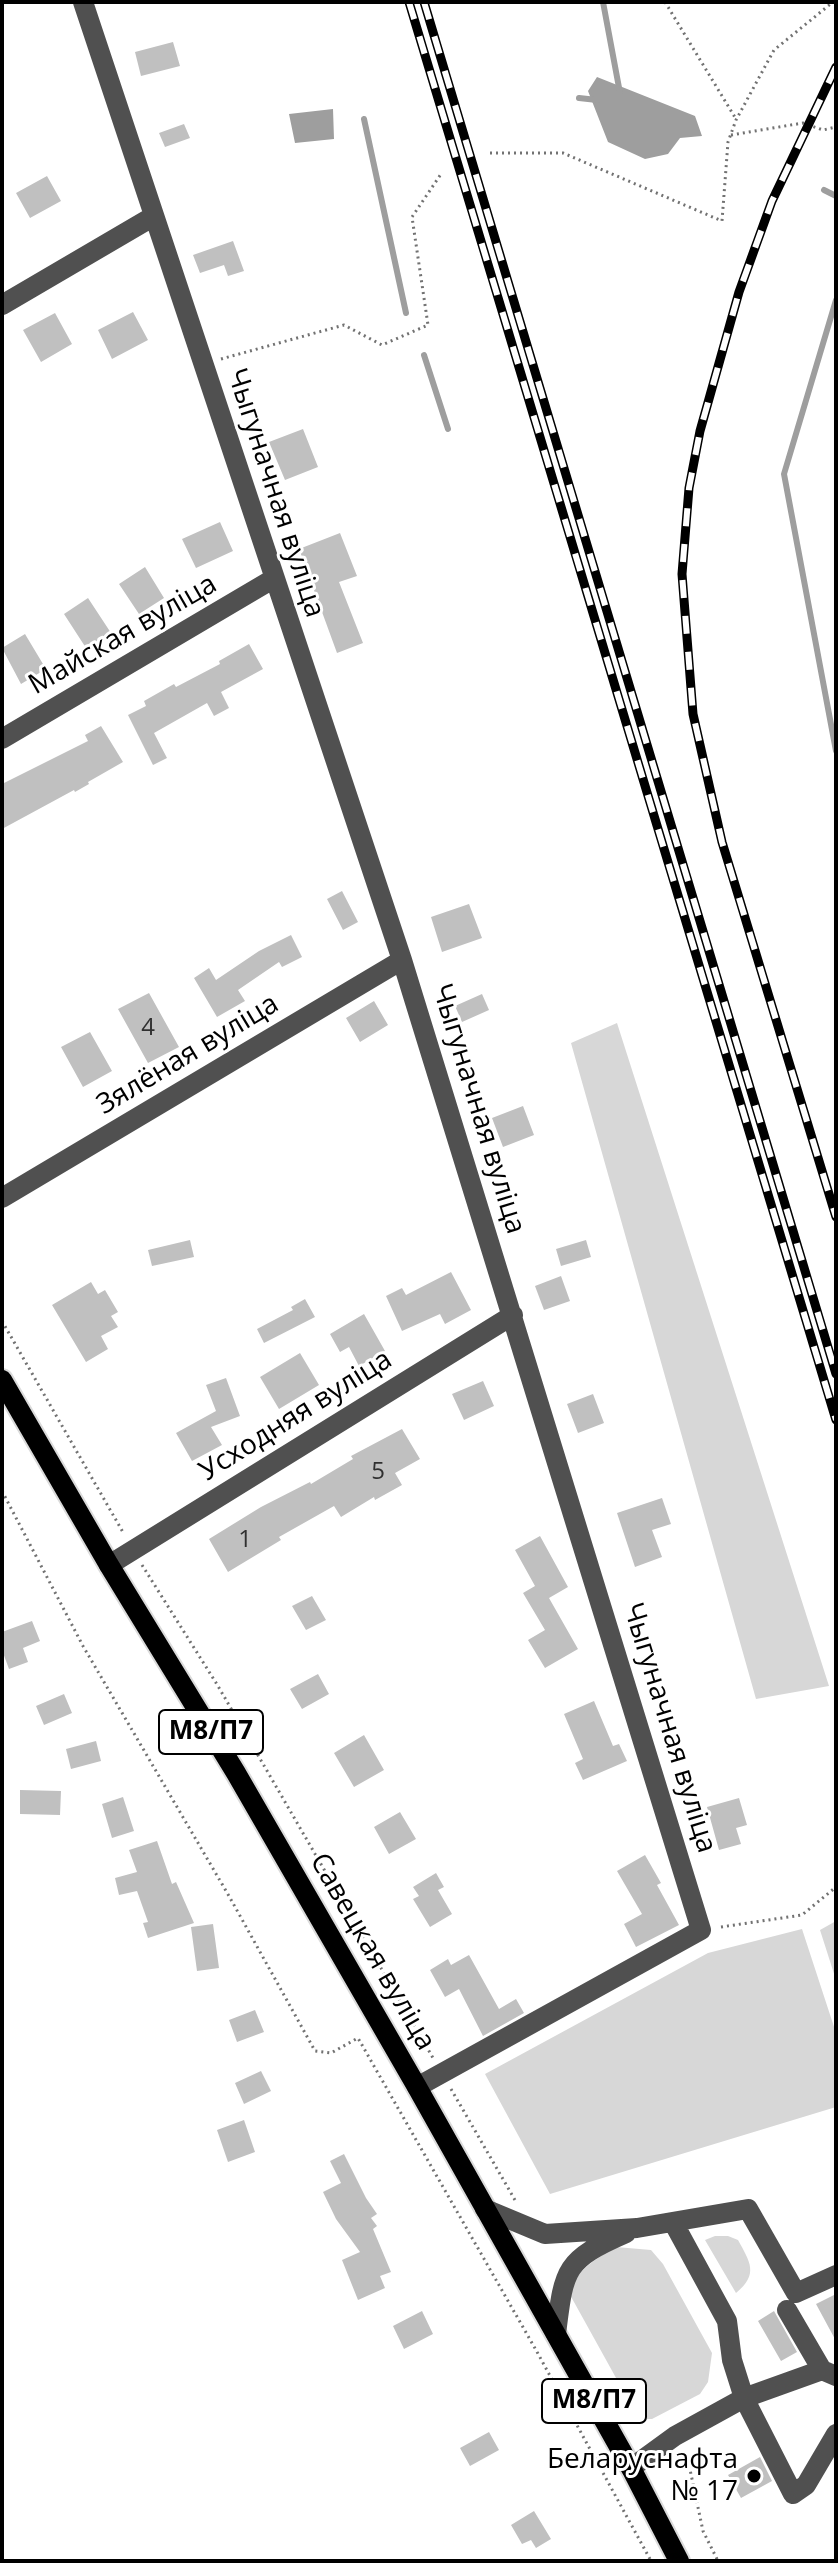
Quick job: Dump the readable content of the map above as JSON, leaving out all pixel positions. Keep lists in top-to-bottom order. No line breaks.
{"streets":{"main road":["М8/П7","Савецкая вуліца"],"street":["Чыгуначная вуліца","Майская вуліца","Зялёная вуліца","Усходняя вуліца"]},"crossings":[["Чыгуначная вуліца","Майская вуліца"],["Чыгуначная вуліца","Зялёная вуліца"],["Чыгуначная вуліца","Усходняя вуліца"],["Усходняя вуліца","Савецкая вуліца"]],"places":["Беларуснафта № 17"],"house_numbers":["4","5","1"]}
